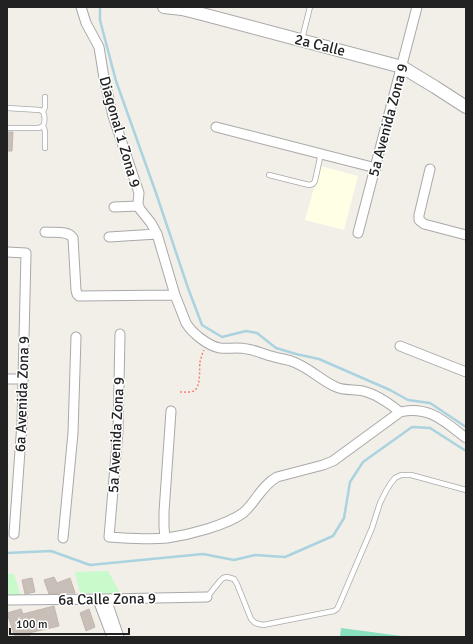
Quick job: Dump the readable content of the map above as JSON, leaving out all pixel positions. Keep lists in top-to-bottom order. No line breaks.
{"streets":{"street":["2a Calle","5a Avenida Zona 9","Diagonal 1 Zona 9","6a Avenida Zona 9","6a Calle Zona 9"]},"crossings":[["2a Calle","5a Avenida Zona 9"]],"scale_bar":"100 m"}
